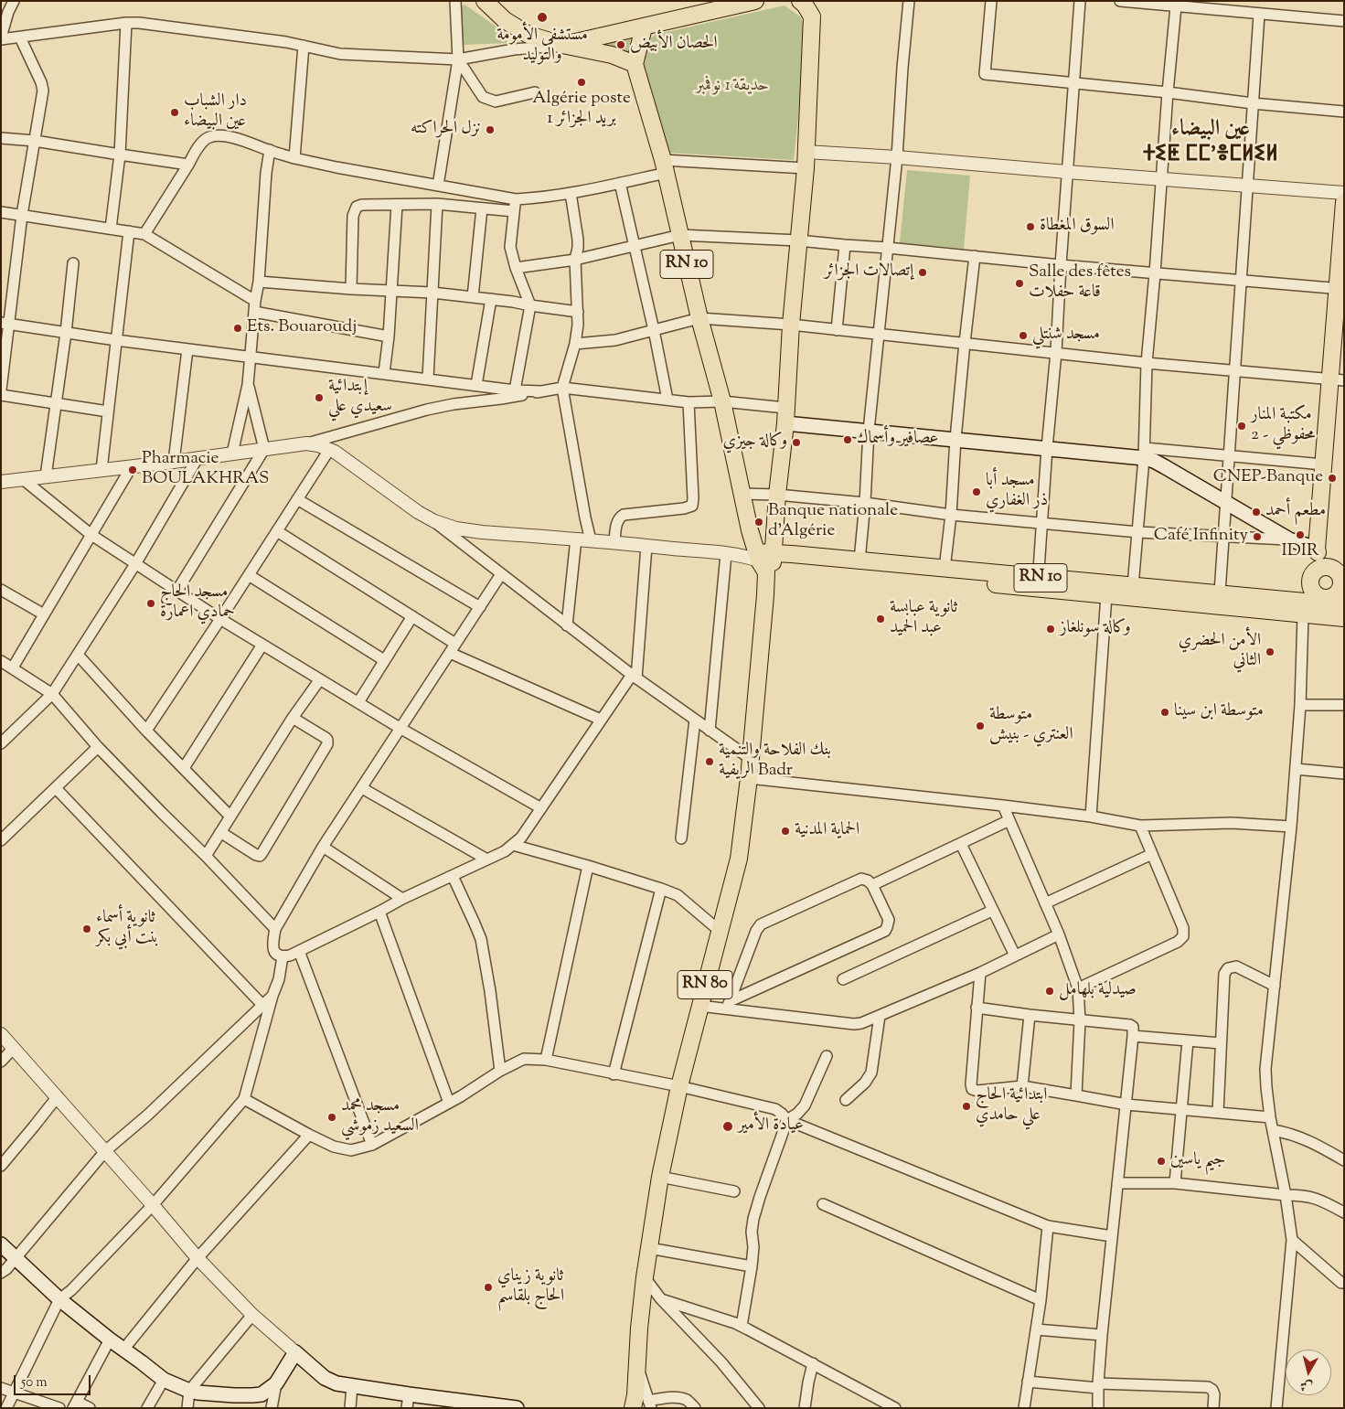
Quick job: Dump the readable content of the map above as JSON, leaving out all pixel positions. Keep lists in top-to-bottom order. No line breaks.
{"streets":{"main road":["RN 10","RN 80"]},"crossings":[["RN 10","RN 80"]],"districts":["عين البيضاء ⵜⵉⵟ ⵎⵎ'ⴻⵎⵍⵉⵍ"],"parks":["حديقة 1 نوفمبر"],"places":["مستشفى الأمومة والتوليد","الحصان الأبيض","Algérie poste 1 بريد الجزائر","دار الشباب عين البيضاء","نزل الحراكته","السوق المغطاة","إتصالات الجزائر","Salle des fêtes قاعة حفلات","Ets. Bouaroudj","مسجد شنتلي","إبتدائية سعيدي علي","مكتبة المنار 2 - محفوظي","عصافير وأسماك","وكالة جيزي","Pharmacie BOULAKHRAS","CNEP-Banque","مسجد أبا ذر الغفاري","مطعم أحمد","Banque nationale d'Algérie","IDIR","Café Infinity","مسجد الحاج حمادي اعمارة","ثانوية عبابسة عبد الحميد","وكالة سونلغاز","الأمن الحضري الثاني","متوسطة ابن سينا","متوسطة العنتري - بنيش","بنك الفلاحة والتنمية الريفية Badr","الحماية المدنية","ثانوية أسماء بنت أبي بكر","صيدلية بلهامل","ابتدائية الحاج علي حامدي","مسجد محمد السعيد زموشي","عيادة الأمير","جيم ياسين","ثانوية زيناي الحاج بلقاسم"],"scale_bar":"50 m","north":"bottom"}
